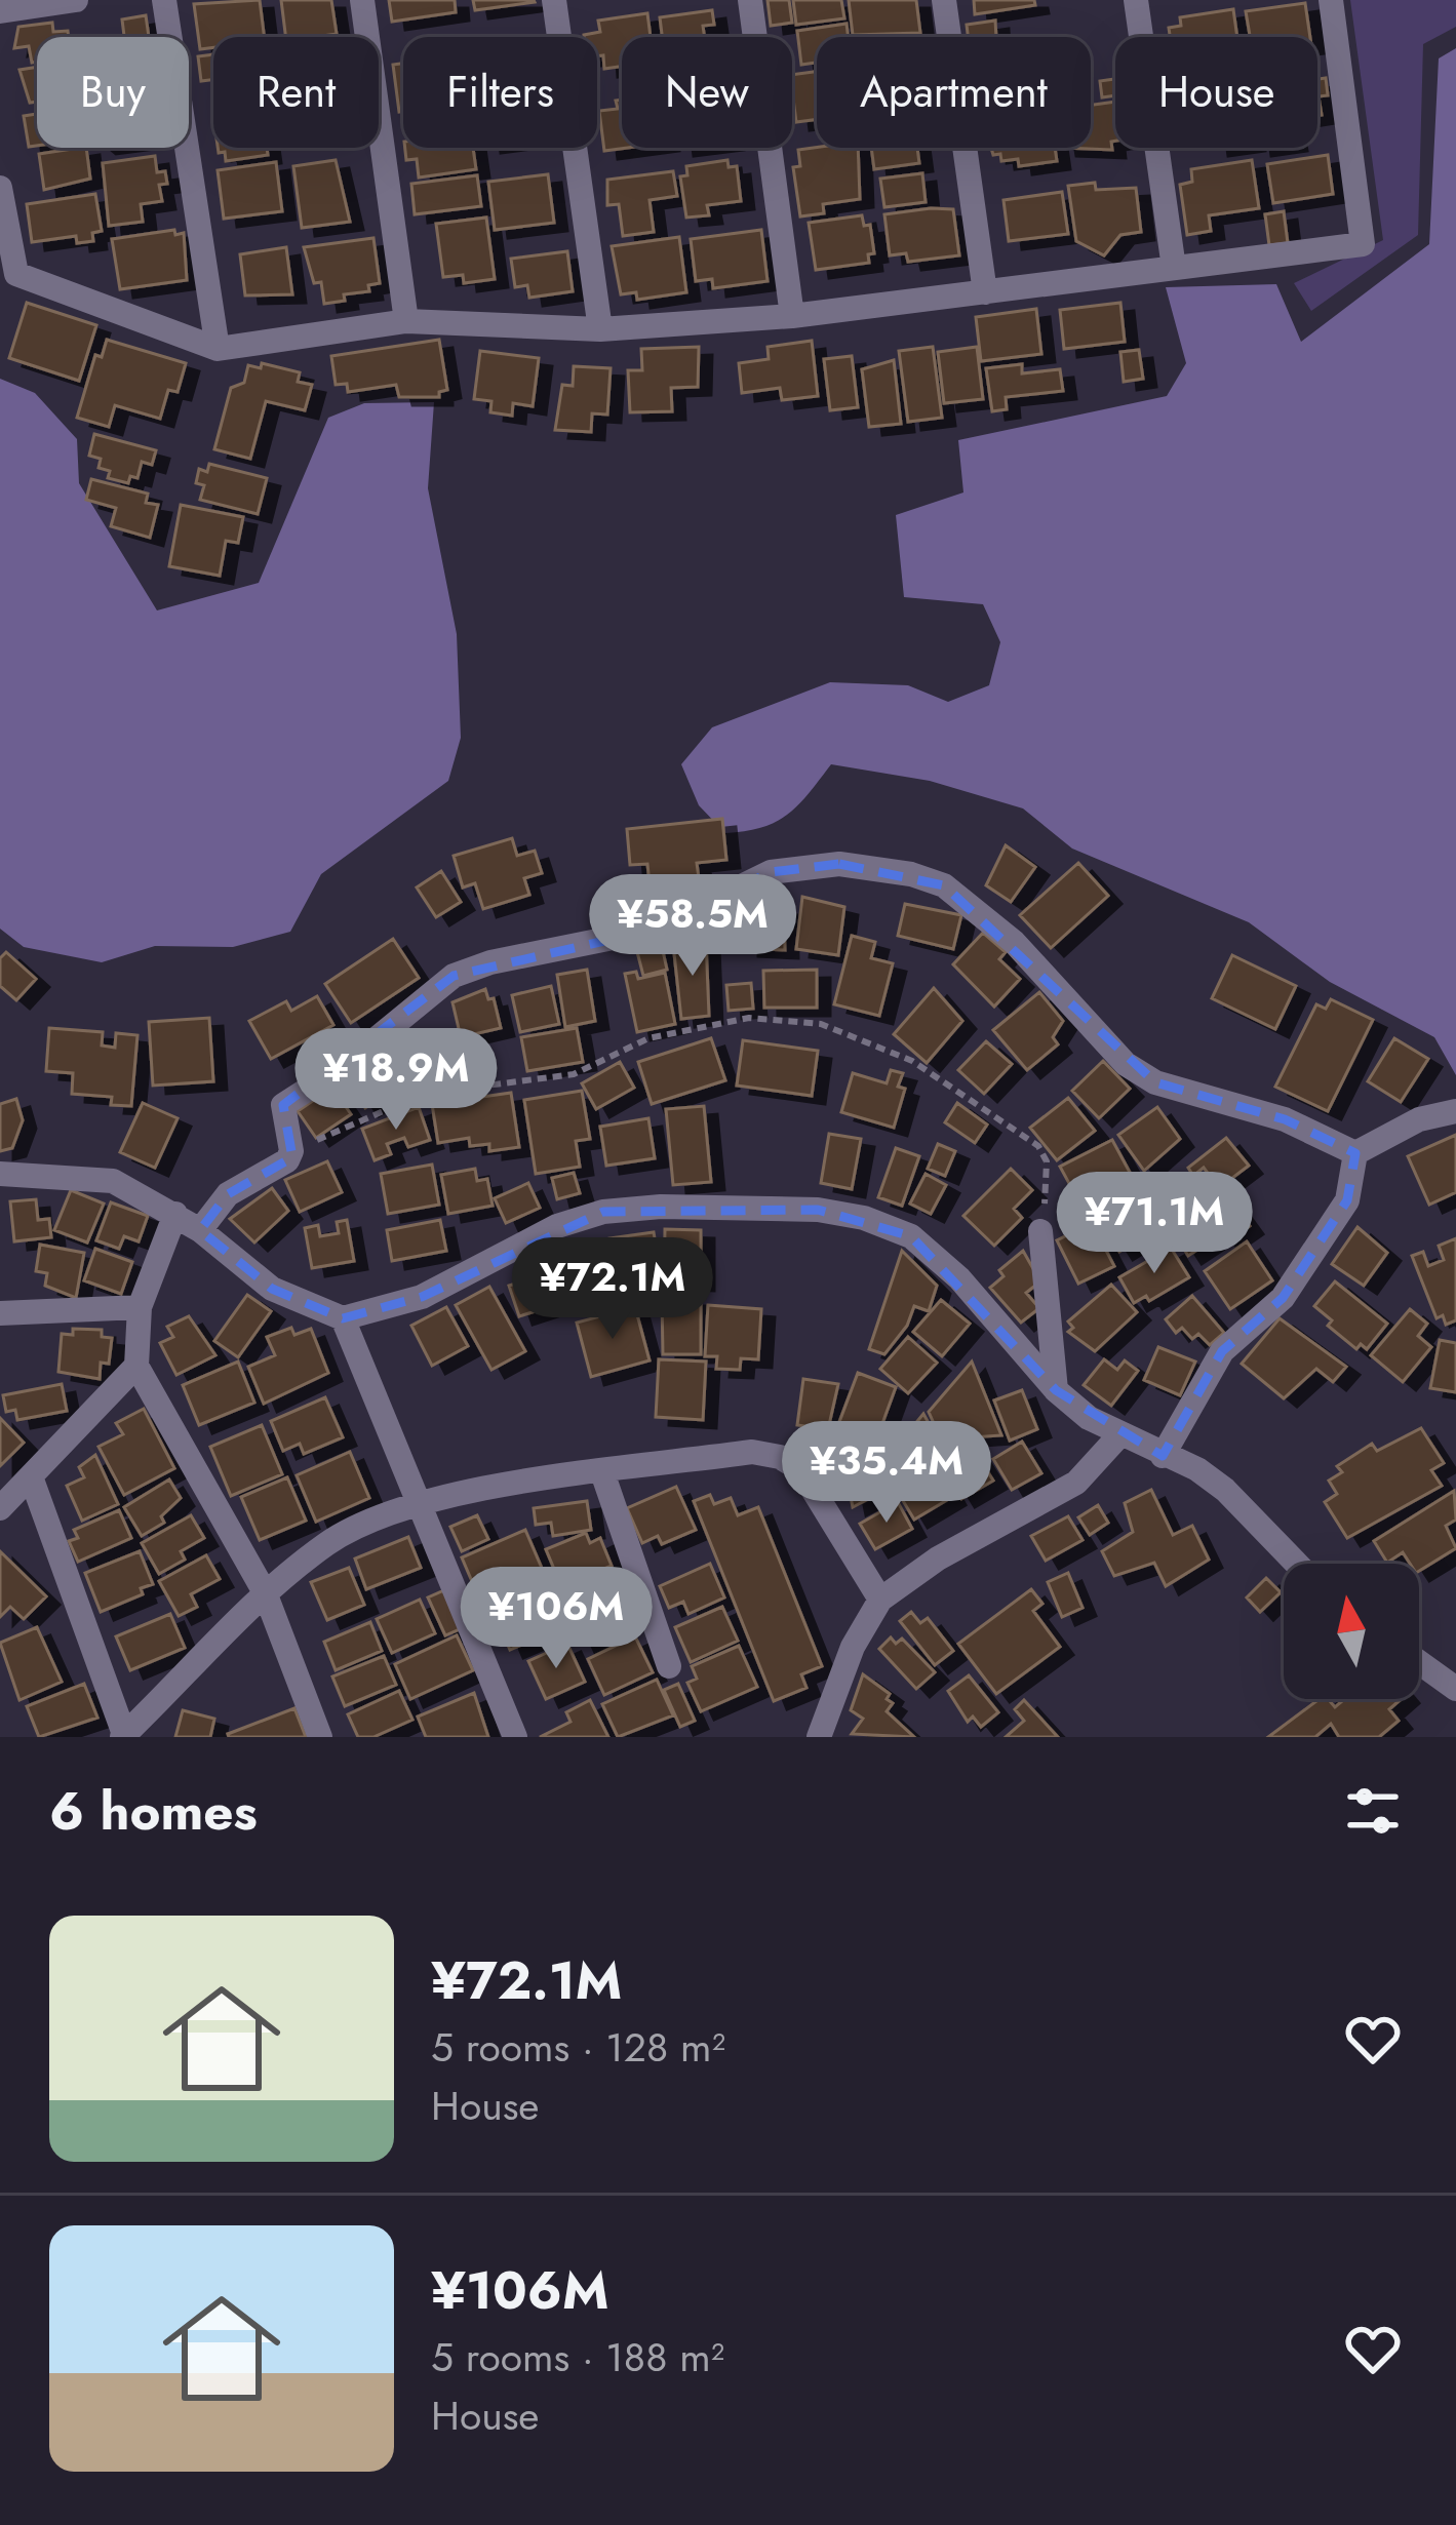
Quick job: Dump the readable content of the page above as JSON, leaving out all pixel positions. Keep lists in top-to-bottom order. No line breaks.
{"north":"top","page":{"chip":["Buy","Rent","Filters","New","Apartment","House"],"price":["¥58.5M","¥18.9M","¥71.1M","¥72.1M","¥35.4M","¥106M"],"heading":"6 homes","list":[{"name":"¥72.1M","note":"5 rooms · 128 m² · House"},{"name":"¥106M","note":"5 rooms · 188 m² · House"}]}}
